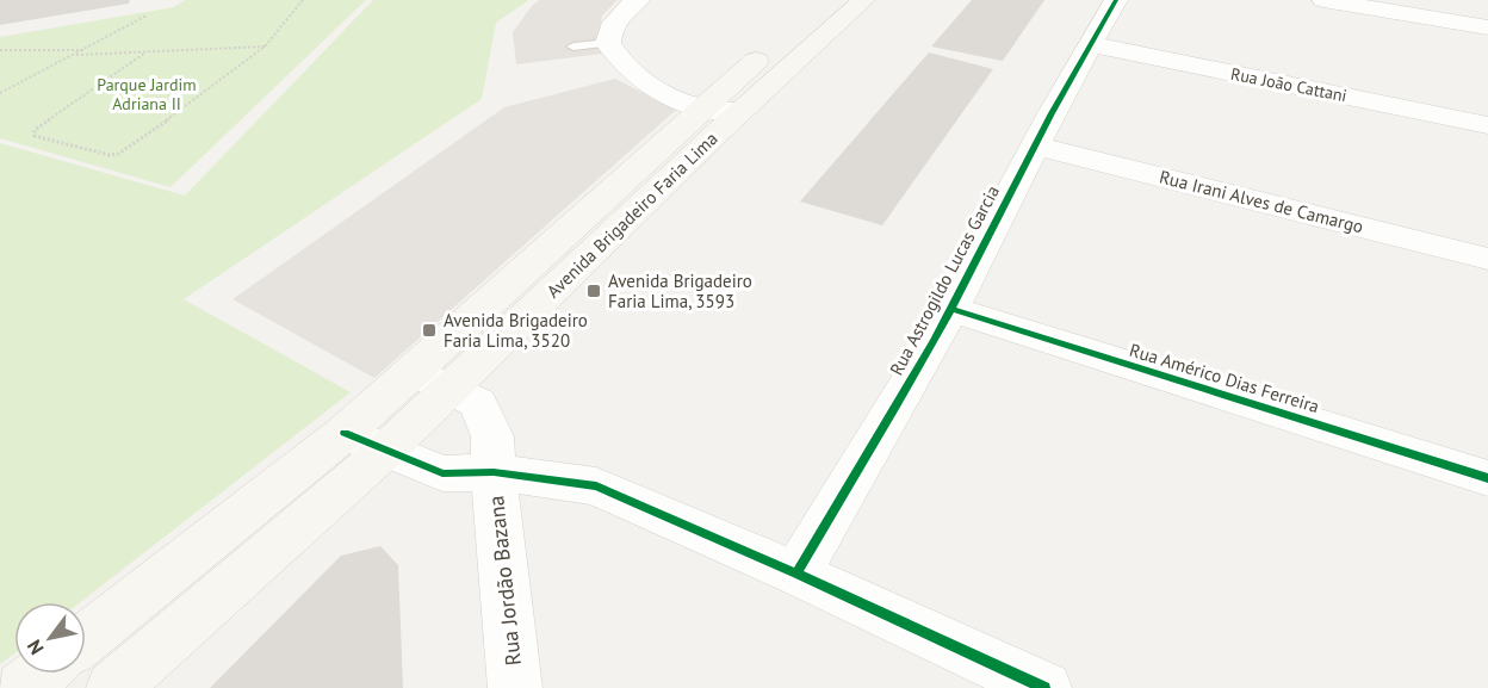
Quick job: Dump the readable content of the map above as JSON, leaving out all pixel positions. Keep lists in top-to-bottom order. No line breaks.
{"streets":{"main road":["Avenida Brigadeiro Faria Lima"],"street":["Rua João Cattani","Rua Irani Alves de Camargo","Rua Astrogildo Lucas Garcia","Rua Américo Dias Ferreira","Rua Jordão Bazana"]},"crossings":[["Rua João Cattani","Rua Astrogildo Lucas Garcia"],["Rua Irani Alves de Camargo","Rua Astrogildo Lucas Garcia"],["Avenida Brigadeiro Faria Lima","Rua Jordão Bazana"],["Rua Astrogildo Lucas Garcia","Rua Américo Dias Ferreira"]],"parks":["Parque Jardim Adriana II"],"places":{"transit":["Avenida Brigadeiro Faria Lima, 3593","Avenida Brigadeiro Faria Lima, 3520"]},"north":"bottom left"}
